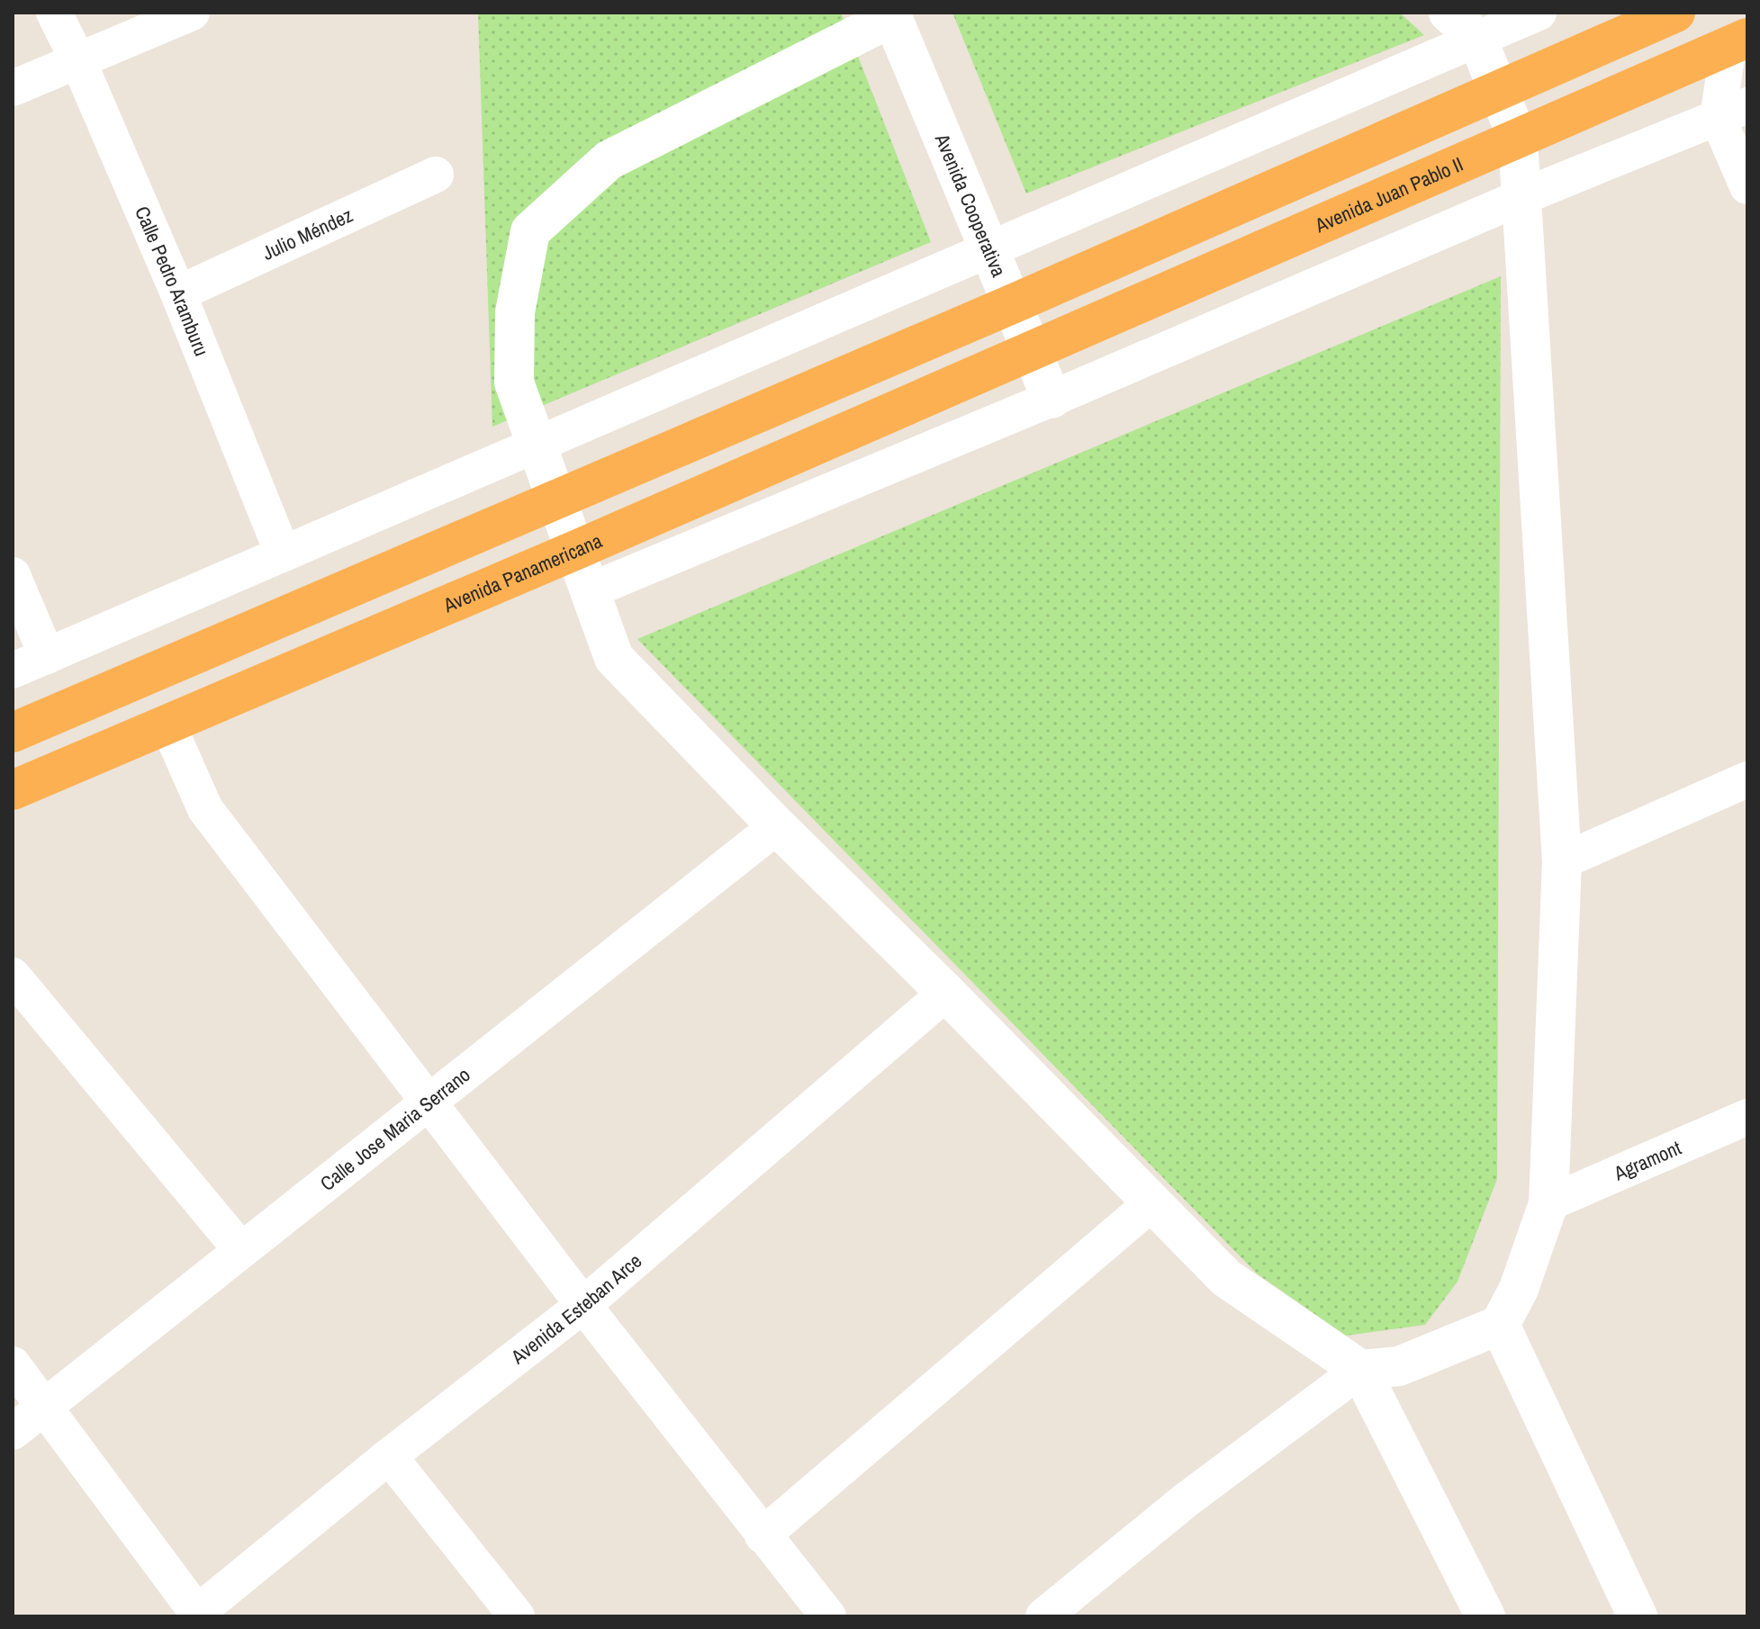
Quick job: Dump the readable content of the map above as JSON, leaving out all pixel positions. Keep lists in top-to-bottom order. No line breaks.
{"streets":{"highway":["Avenida Juan Pablo II","Avenida Panamericana"],"street":["Avenida Cooperativa","Julio Méndez","Calle Pedro Aramburu","Calle Jose Maria Serrano","Agramont","Avenida Esteban Arce"]},"crossings":[["Avenida Juan Pablo II","Avenida Cooperativa"],["Avenida Juan Pablo II","Avenida Panamericana"],["Avenida Cooperativa","Avenida Panamericana"],["Julio Méndez","Calle Pedro Aramburu"]]}
